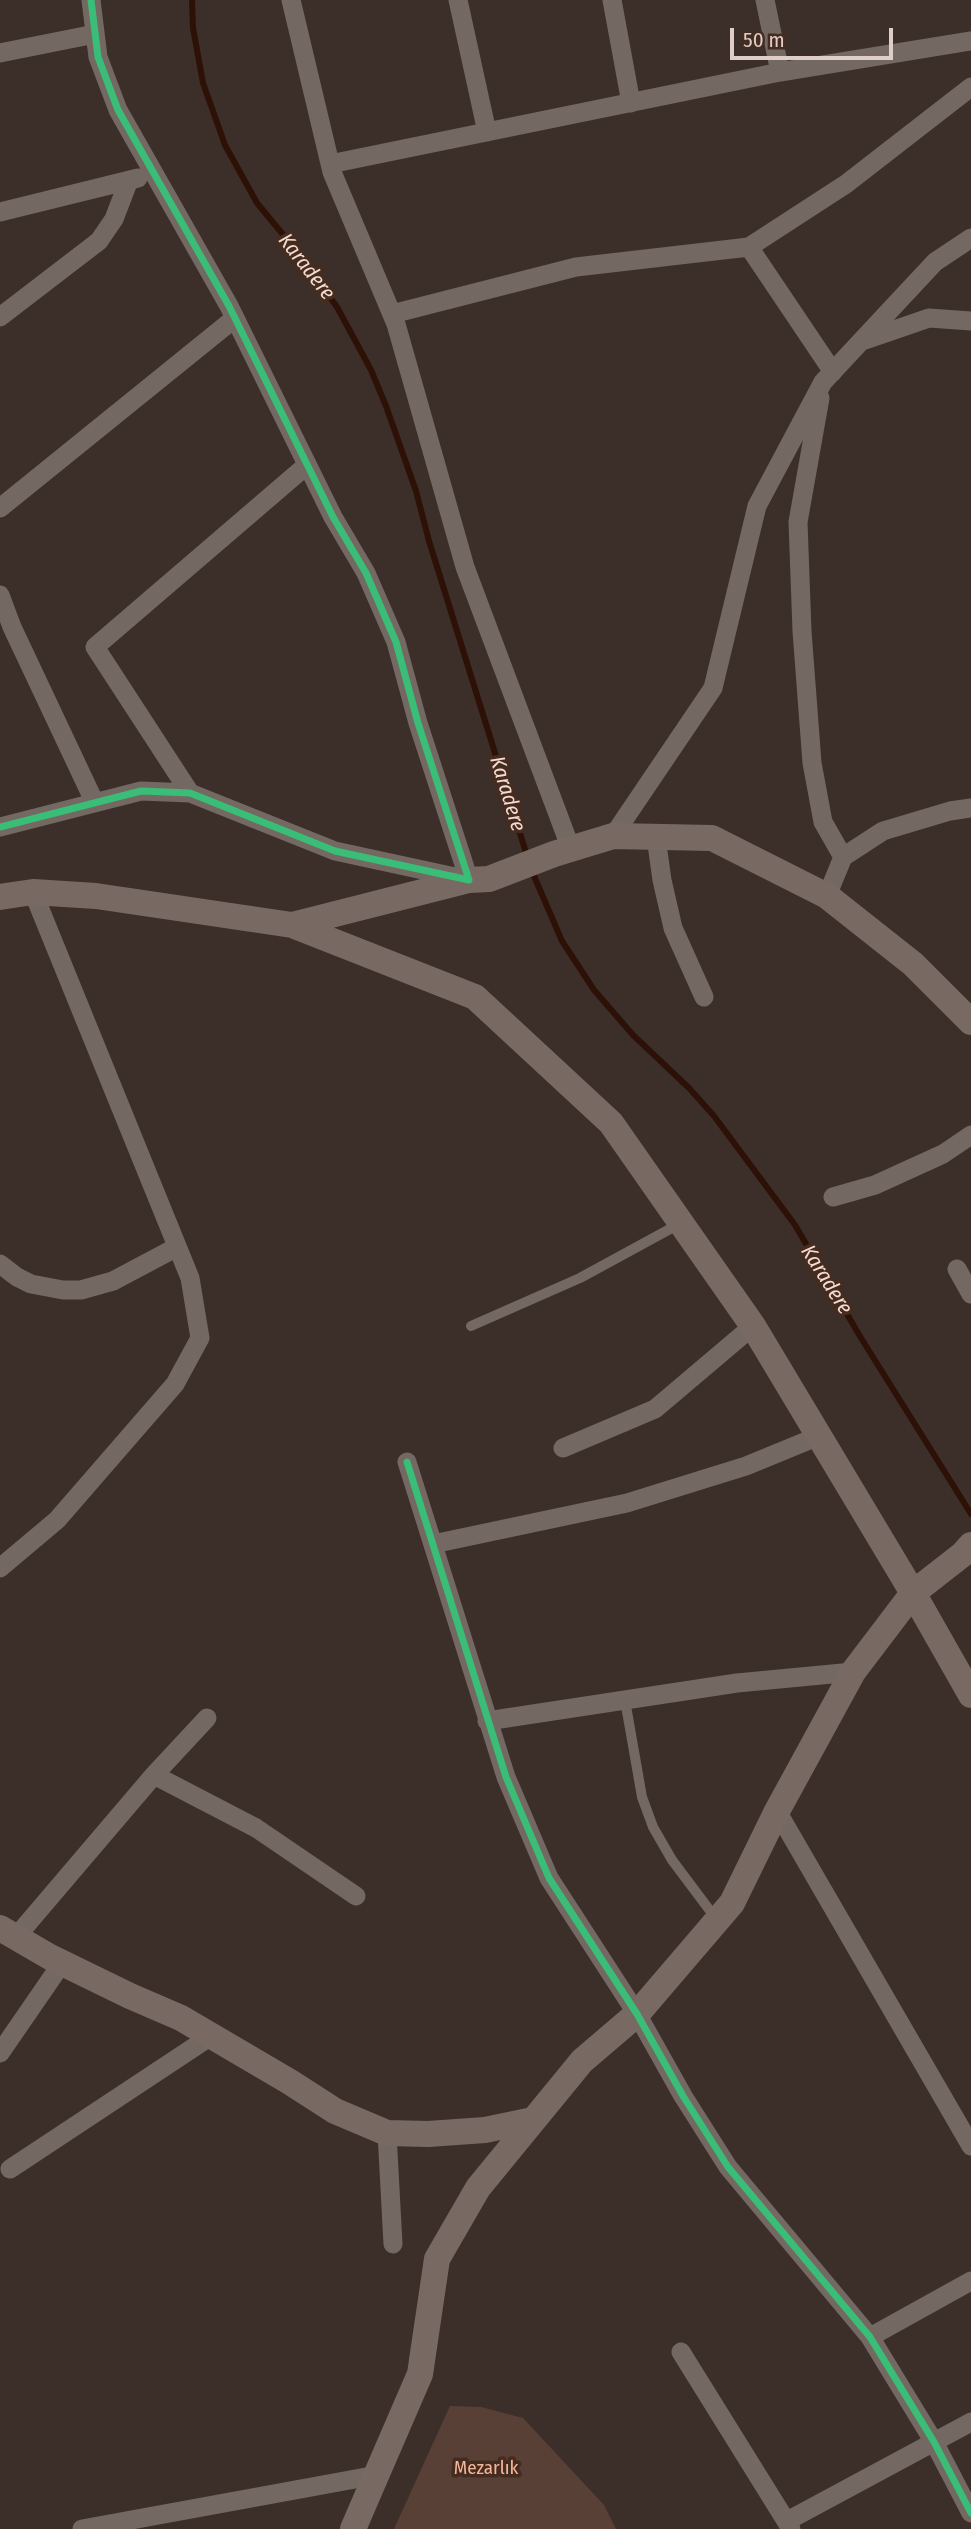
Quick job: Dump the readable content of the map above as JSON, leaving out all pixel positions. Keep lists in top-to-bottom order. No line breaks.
{"water":["Karadere"],"parks":["Mezarlık"],"scale_bar":"50 m"}
